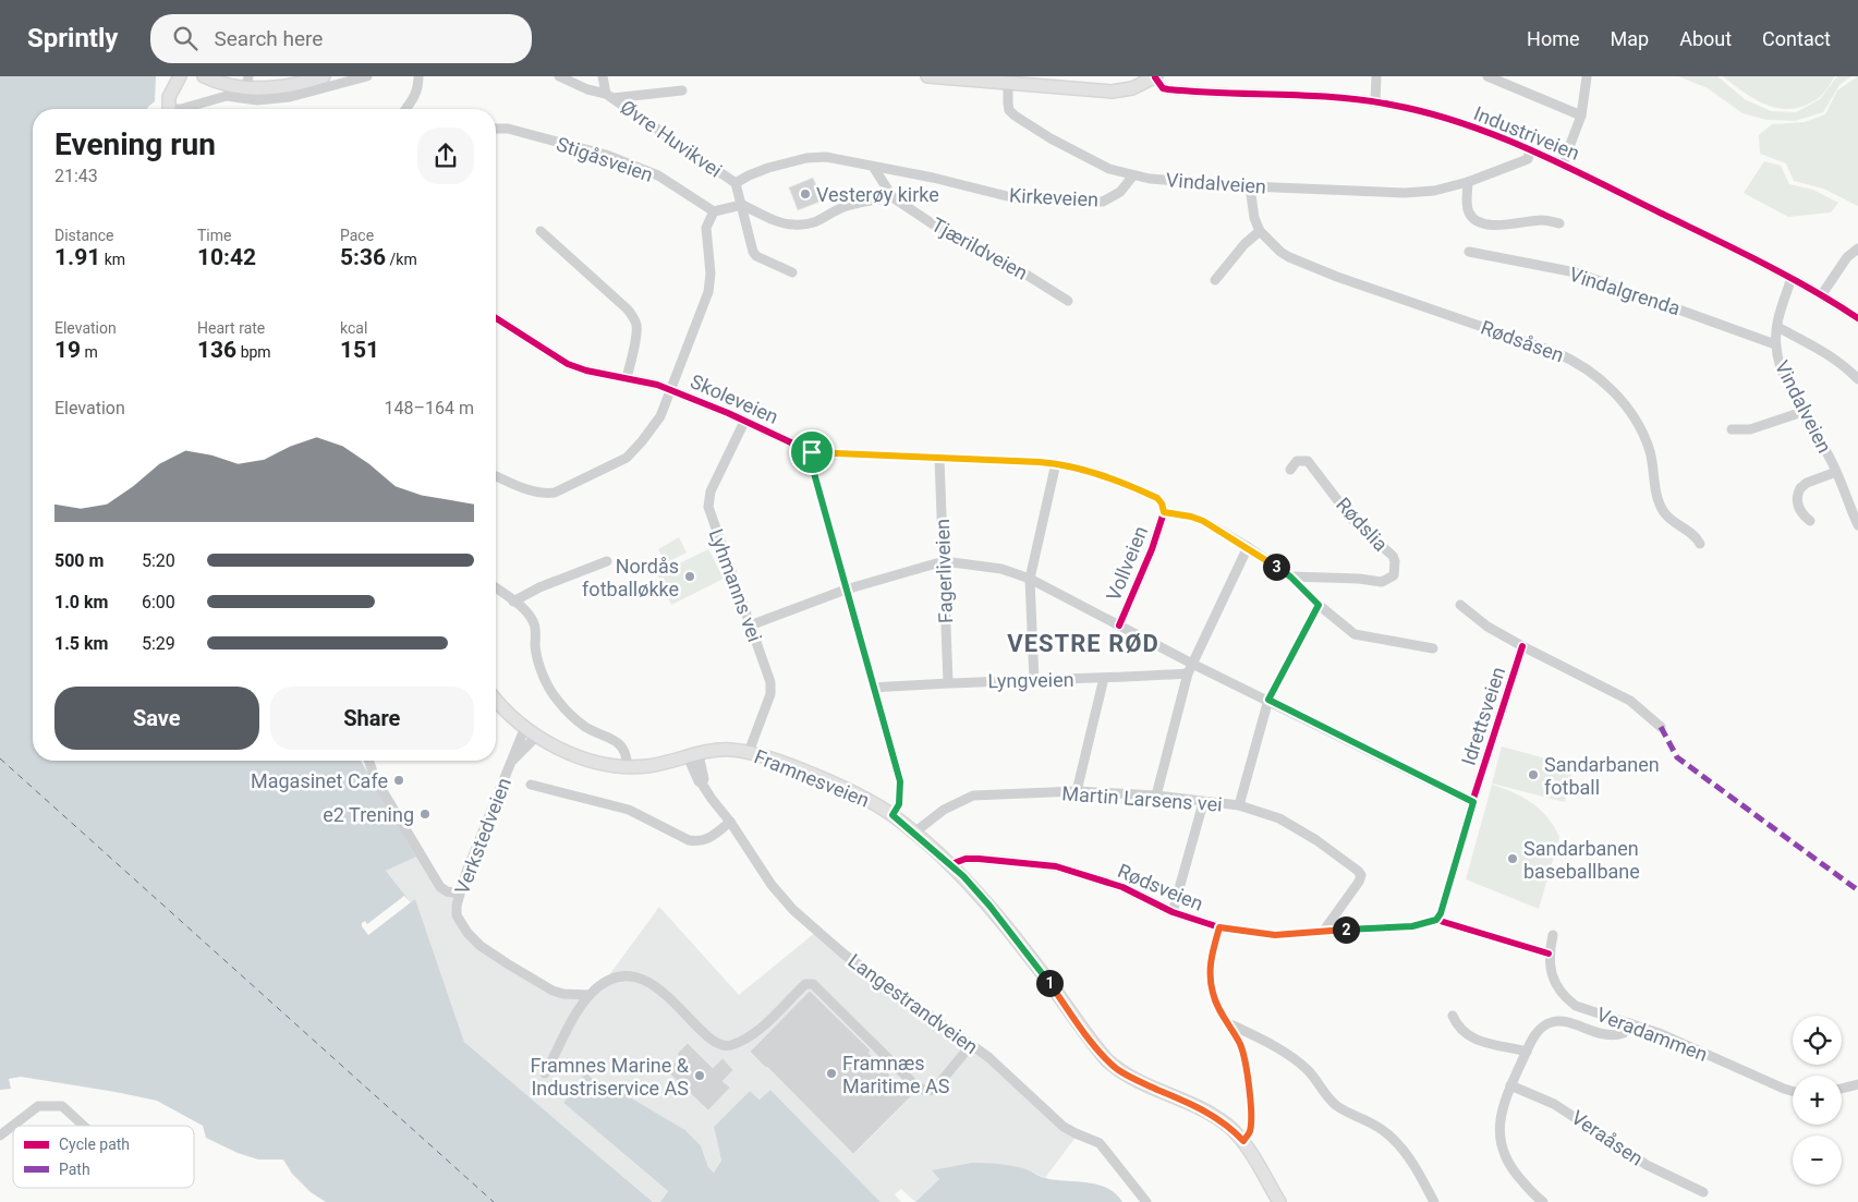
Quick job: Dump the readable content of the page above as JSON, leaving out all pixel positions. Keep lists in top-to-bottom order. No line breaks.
{"streets":{"main road":["Framnesveien"],"street":["Industriveien","Øvre Huvikvei","Stigåsveien","Vindalveien","Kirkeveien","Tjærildveien","Vindalgrenda","Rødsåsen","Skoleveien","Rødslia","Vollveien","Fagerliveien","Lyhmanns vei","Lyngveien","Idrettsveien","Martin Larsens vei","Verkstedveien","Rødsveien","Langestrandveien","Veradammen","Veraåsen"]},"crossings":[["Industriveien","Vindalveien"],["Øvre Huvikvei","Kirkeveien"],["Øvre Huvikvei","Tjærildveien"],["Vindalveien","Kirkeveien"],["Vindalveien","Vindalgrenda"],["Vindalveien","Rødsåsen"],["Skoleveien","Lyhmanns vei"],["Fagerliveien","Lyngveien"],["Lyhmanns vei","Framnesveien"],["Idrettsveien","Rødsveien"],["Framnesveien","Martin Larsens vei"],["Framnesveien","Verkstedveien"],["Framnesveien","Rødsveien"],["Framnesveien","Langestrandveien"],["Martin Larsens vei","Rødsveien"]],"districts":["VESTRE RØD"],"places":["Vesterøy kirke","Nordås fotballøkke","Sandarbanen fotball","Magasinet Cafe","e2 Trening","Sandarbanen baseballbane","Framnæs Maritime AS","Framnes Marine & Industriservice AS"],"legend":["Cycle path","Path"],"page":{"header":"Sprintly","search":"Search here","nav":["Home","Map","About","Contact"],"heading":["Evening run","21:43"],"stats":[["Distance","1.91 km"],["Time","10:42"],["Pace","5:36 /km"],["Elevation","19 m"],["Heart rate","136 bpm"],["kcal","151"]],"chart":["Elevation","148–164 m"],"list":[{"name":"500 m","note":"5:20"},{"name":"1.0 km","note":"6:00"},{"name":"1.5 km","note":"5:29"}],"pins":["3","2","1"],"buttons":["Save","Share"],"map_buttons":["+","−"]}}
